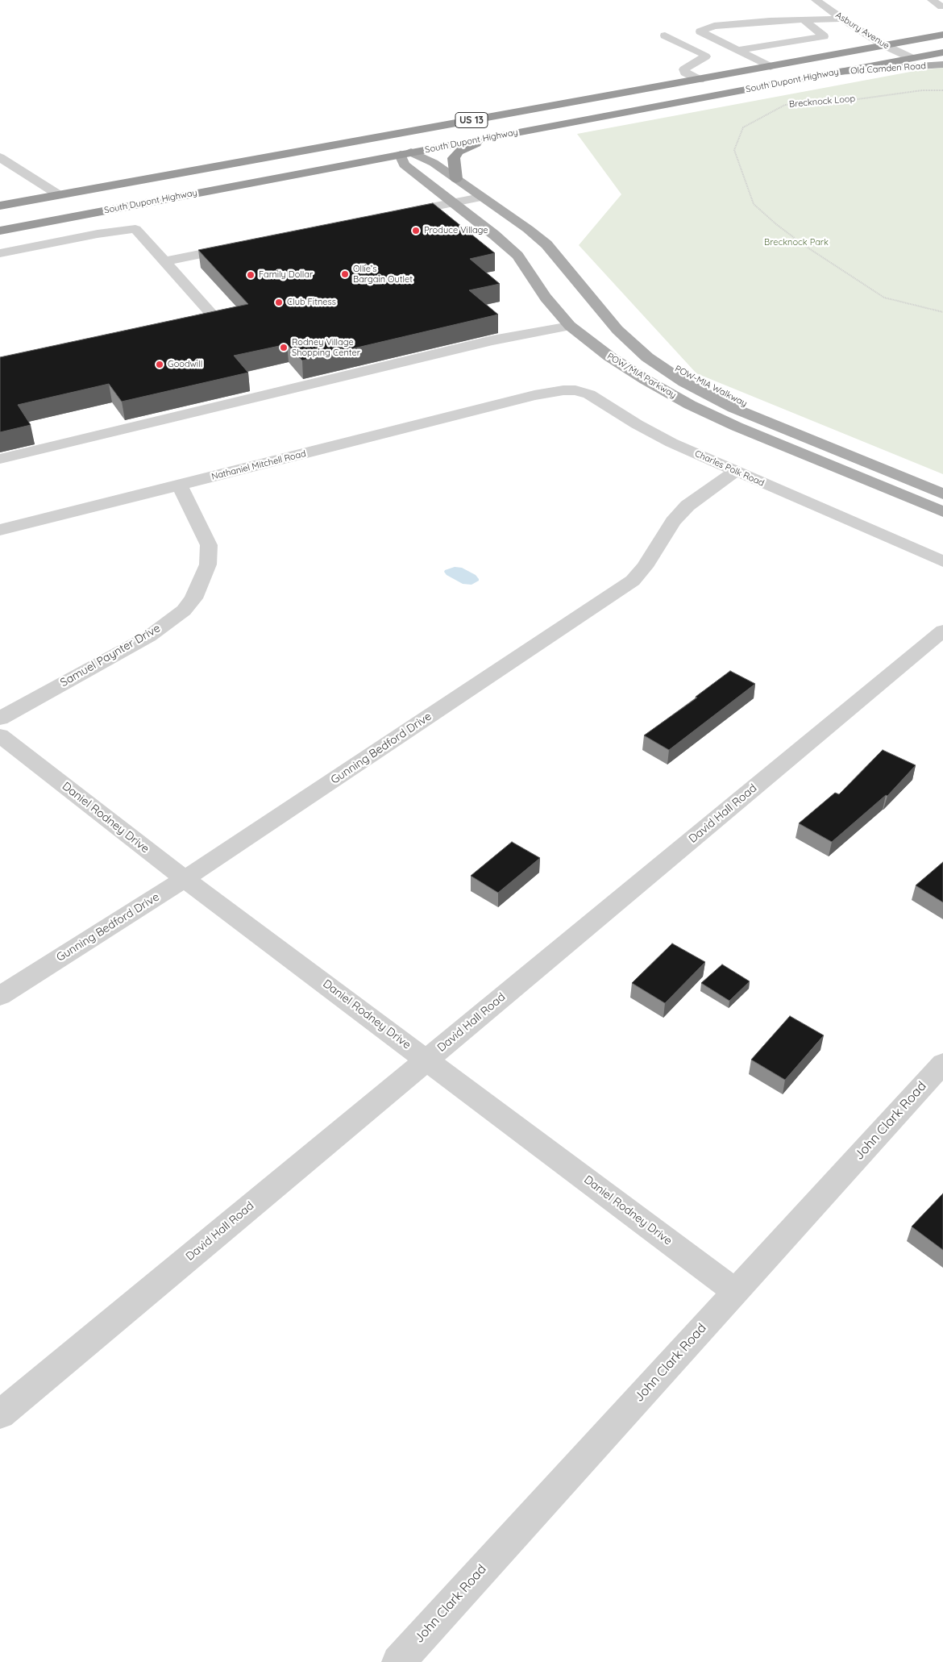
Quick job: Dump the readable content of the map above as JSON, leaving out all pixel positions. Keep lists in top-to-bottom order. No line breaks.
{"streets":{"highway":["South Dupont Highway","US 13"],"main road":["Old Camden Road","POW/MIA Parkway"],"street":["Asbury Avenue","Nathaniel Mitchell Road","Charles Polk Road","Samuel Paynter Drive","Gunning Bedford Drive","David Hall Road","Daniel Rodney Drive","John Clark Road"],"path":["Brecknock Loop"]},"crossings":[["Asbury Avenue","South Dupont Highway"],["Old Camden Road","South Dupont Highway"],["South Dupont Highway","POW/MIA Parkway"],["Nathaniel Mitchell Road","Charles Polk Road"],["Nathaniel Mitchell Road","Samuel Paynter Drive"],["Charles Polk Road","Gunning Bedford Drive"],["Gunning Bedford Drive","Daniel Rodney Drive"],["David Hall Road","Daniel Rodney Drive"],["Daniel Rodney Drive","John Clark Road"]],"parks":["Brecknock Park"],"places":["Produce Village","Ollie’s Bargain Outlet","Family Dollar","Club Fitness","Rodney Village Shopping Center","Goodwill"]}
